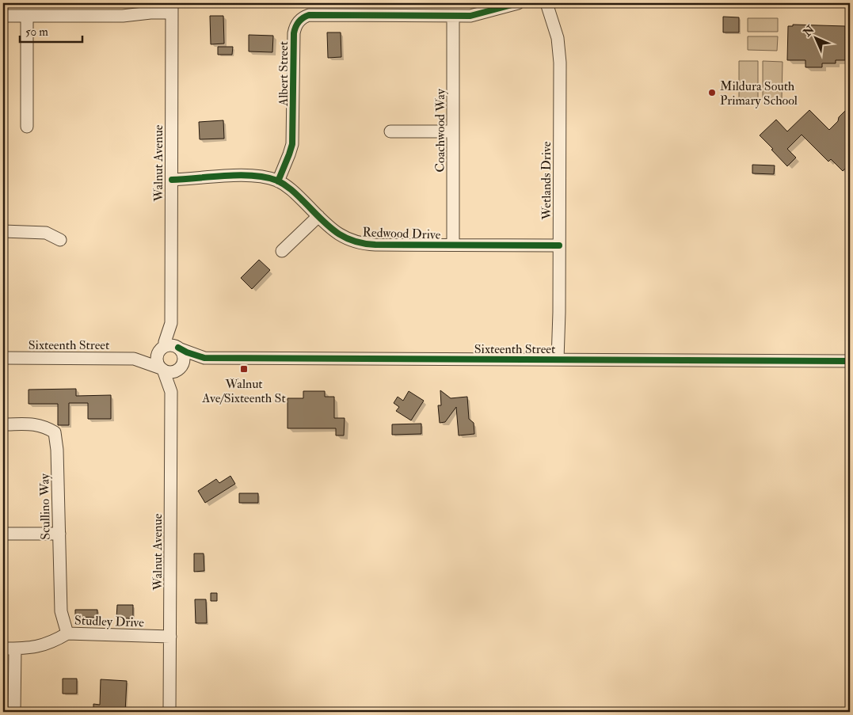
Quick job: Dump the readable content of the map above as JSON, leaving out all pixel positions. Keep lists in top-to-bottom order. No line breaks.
{"streets":{"street":["Albert Street","Coachwood Way","Walnut Avenue","Wetlands Drive","Redwood Drive","Sixteenth Street","Scullino Way","Studley Drive"]},"crossings":[["Albert Street","Coachwood Way"],["Albert Street","Redwood Drive"],["Coachwood Way","Redwood Drive"],["Walnut Avenue","Redwood Drive"],["Walnut Avenue","Sixteenth Street"],["Walnut Avenue","Studley Drive"],["Wetlands Drive","Redwood Drive"],["Wetlands Drive","Sixteenth Street"],["Scullino Way","Studley Drive"]],"places":{"other":["Mildura South Primary School"],"transit":["Walnut Ave/Sixteenth St"]},"scale_bar":"50 m","north":"top left"}
